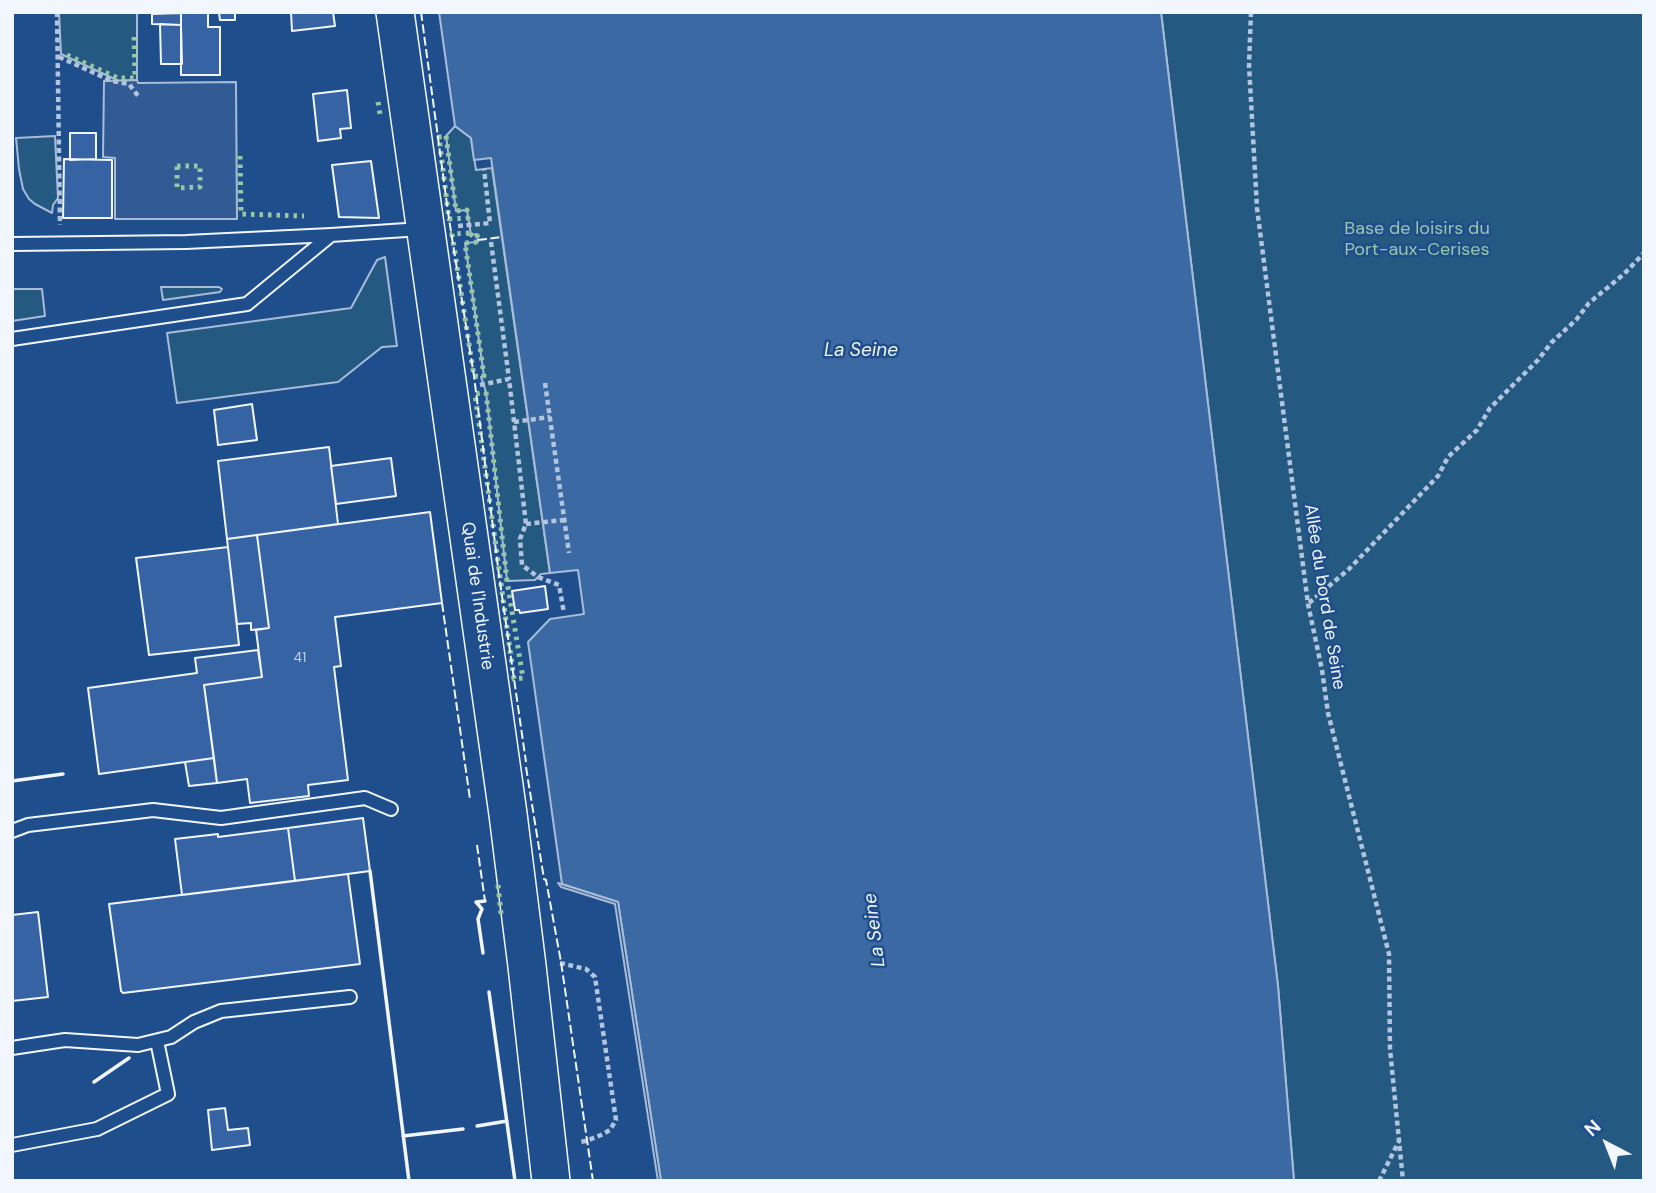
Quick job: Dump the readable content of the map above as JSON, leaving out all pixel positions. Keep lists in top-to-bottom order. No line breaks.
{"streets":{"main road":["Quai de l'Industrie"],"path":["Allée du bord de Seine"]},"water":["La Seine"],"parks":["Base de loisirs du Port-aux-Cerises"],"house_numbers":["41"],"north":"top left"}
